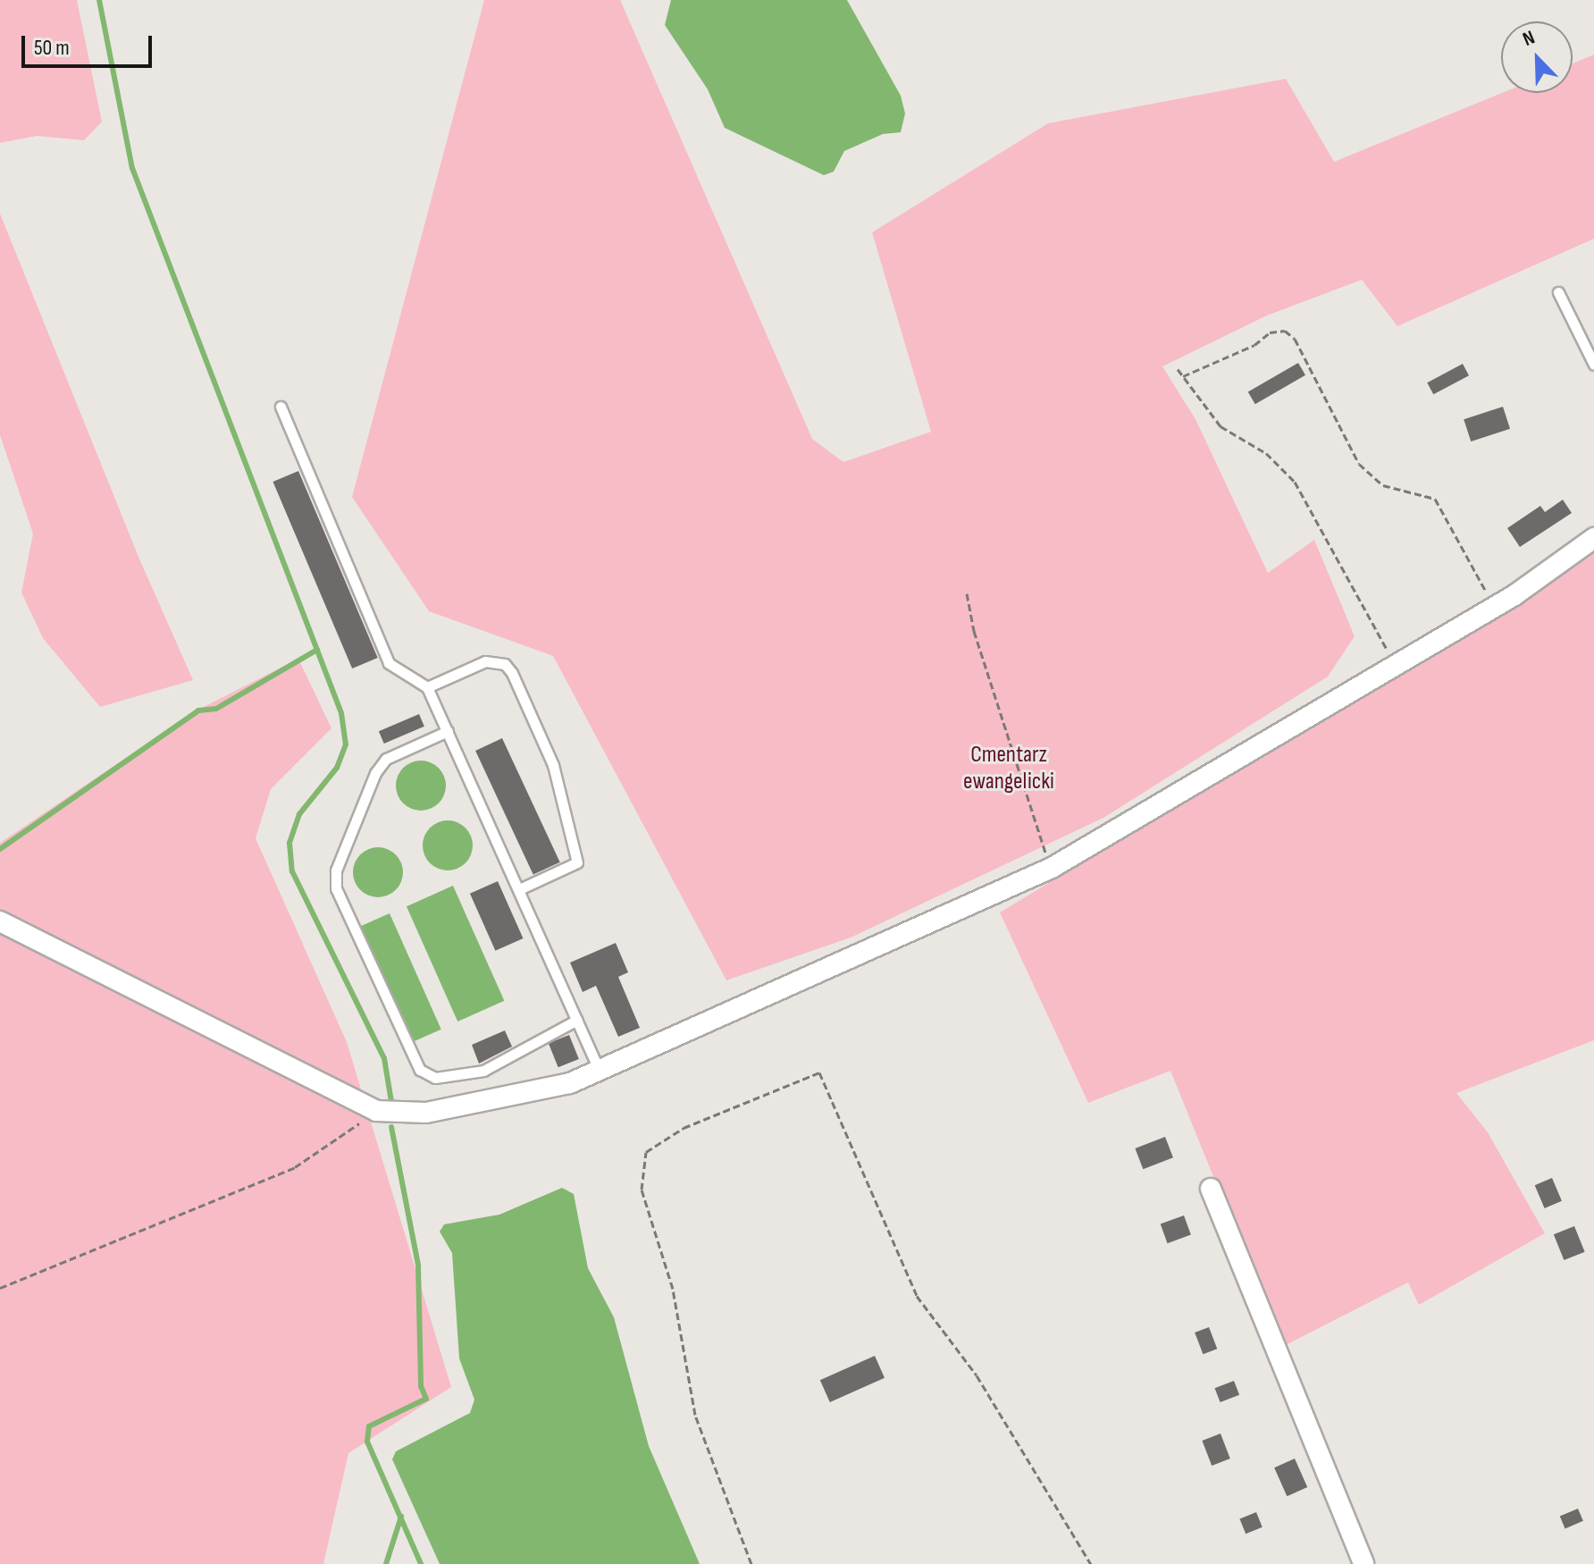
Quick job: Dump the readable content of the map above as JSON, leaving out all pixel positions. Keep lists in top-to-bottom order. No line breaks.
{"parks":["Cmentarz ewangelicki"],"scale_bar":"50 m","north":"top left"}
